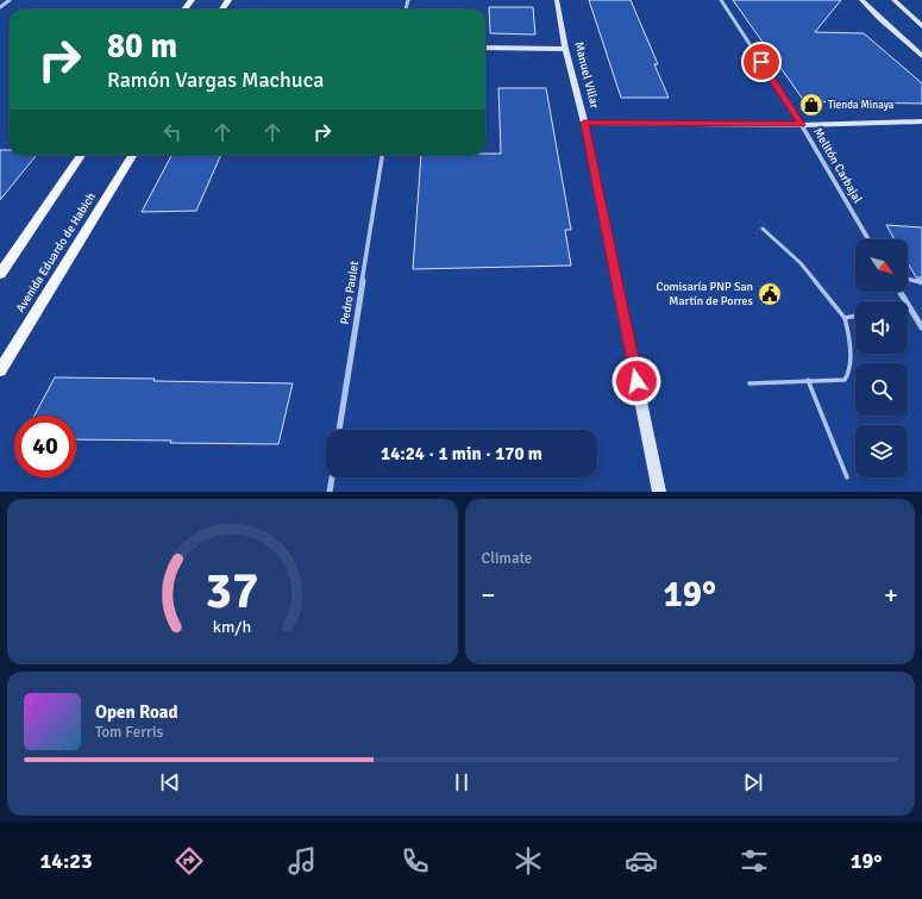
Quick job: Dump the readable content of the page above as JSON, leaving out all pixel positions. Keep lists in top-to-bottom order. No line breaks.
{"streets":{"main road":["Avenida Eduardo de Habich"],"street":["Manuel Villar","Melitón Carbajal","Pedro Paulet"]},"places":{"shop":["Tienda Minaya"],"public building":["Comisaría PNP San Martín de Porres"]},"north":"bottom right","page":{"turn":["80 m","Ramón Vargas Machuca"],"limit":"40","trip":"14:24 · 1 min · 170 m","tile":"Climate","heat":["−","19°","+"],"song":["Open Road","Tom Ferris"],"tabs":["14:23","19°"],"gauge":["37","km/h"]}}
